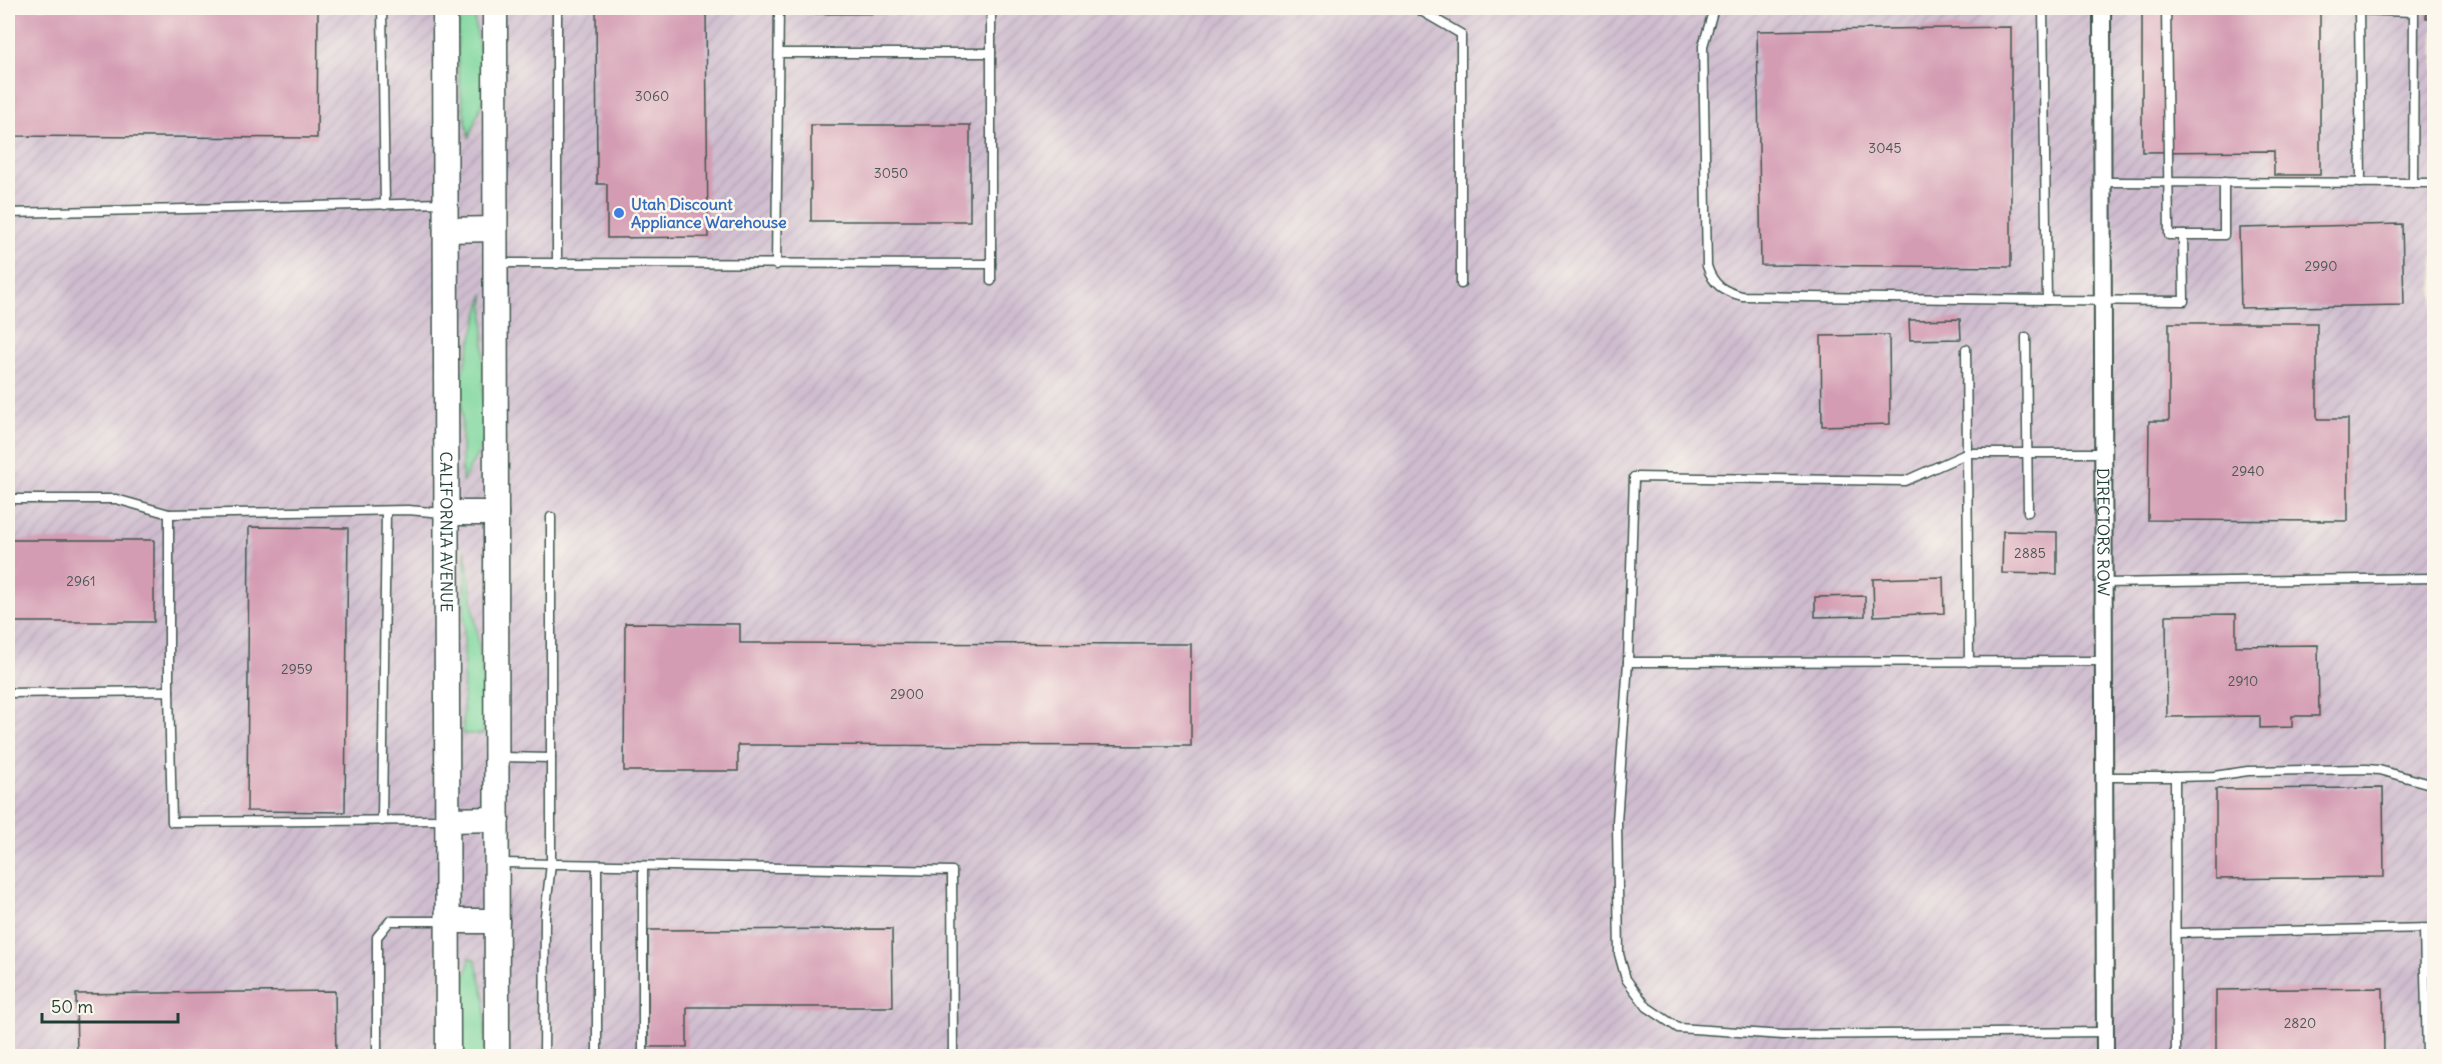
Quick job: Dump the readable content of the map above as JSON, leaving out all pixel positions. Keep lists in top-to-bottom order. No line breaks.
{"streets":{"main road":["CALIFORNIA AVENUE"],"street":["DIRECTORS ROW"]},"places":["Utah Discount Appliance Warehouse"],"house_numbers":["3060","3045","3050","2990","2940","2885","2961","2959","2910","2900","2820"],"scale_bar":"50 m"}
